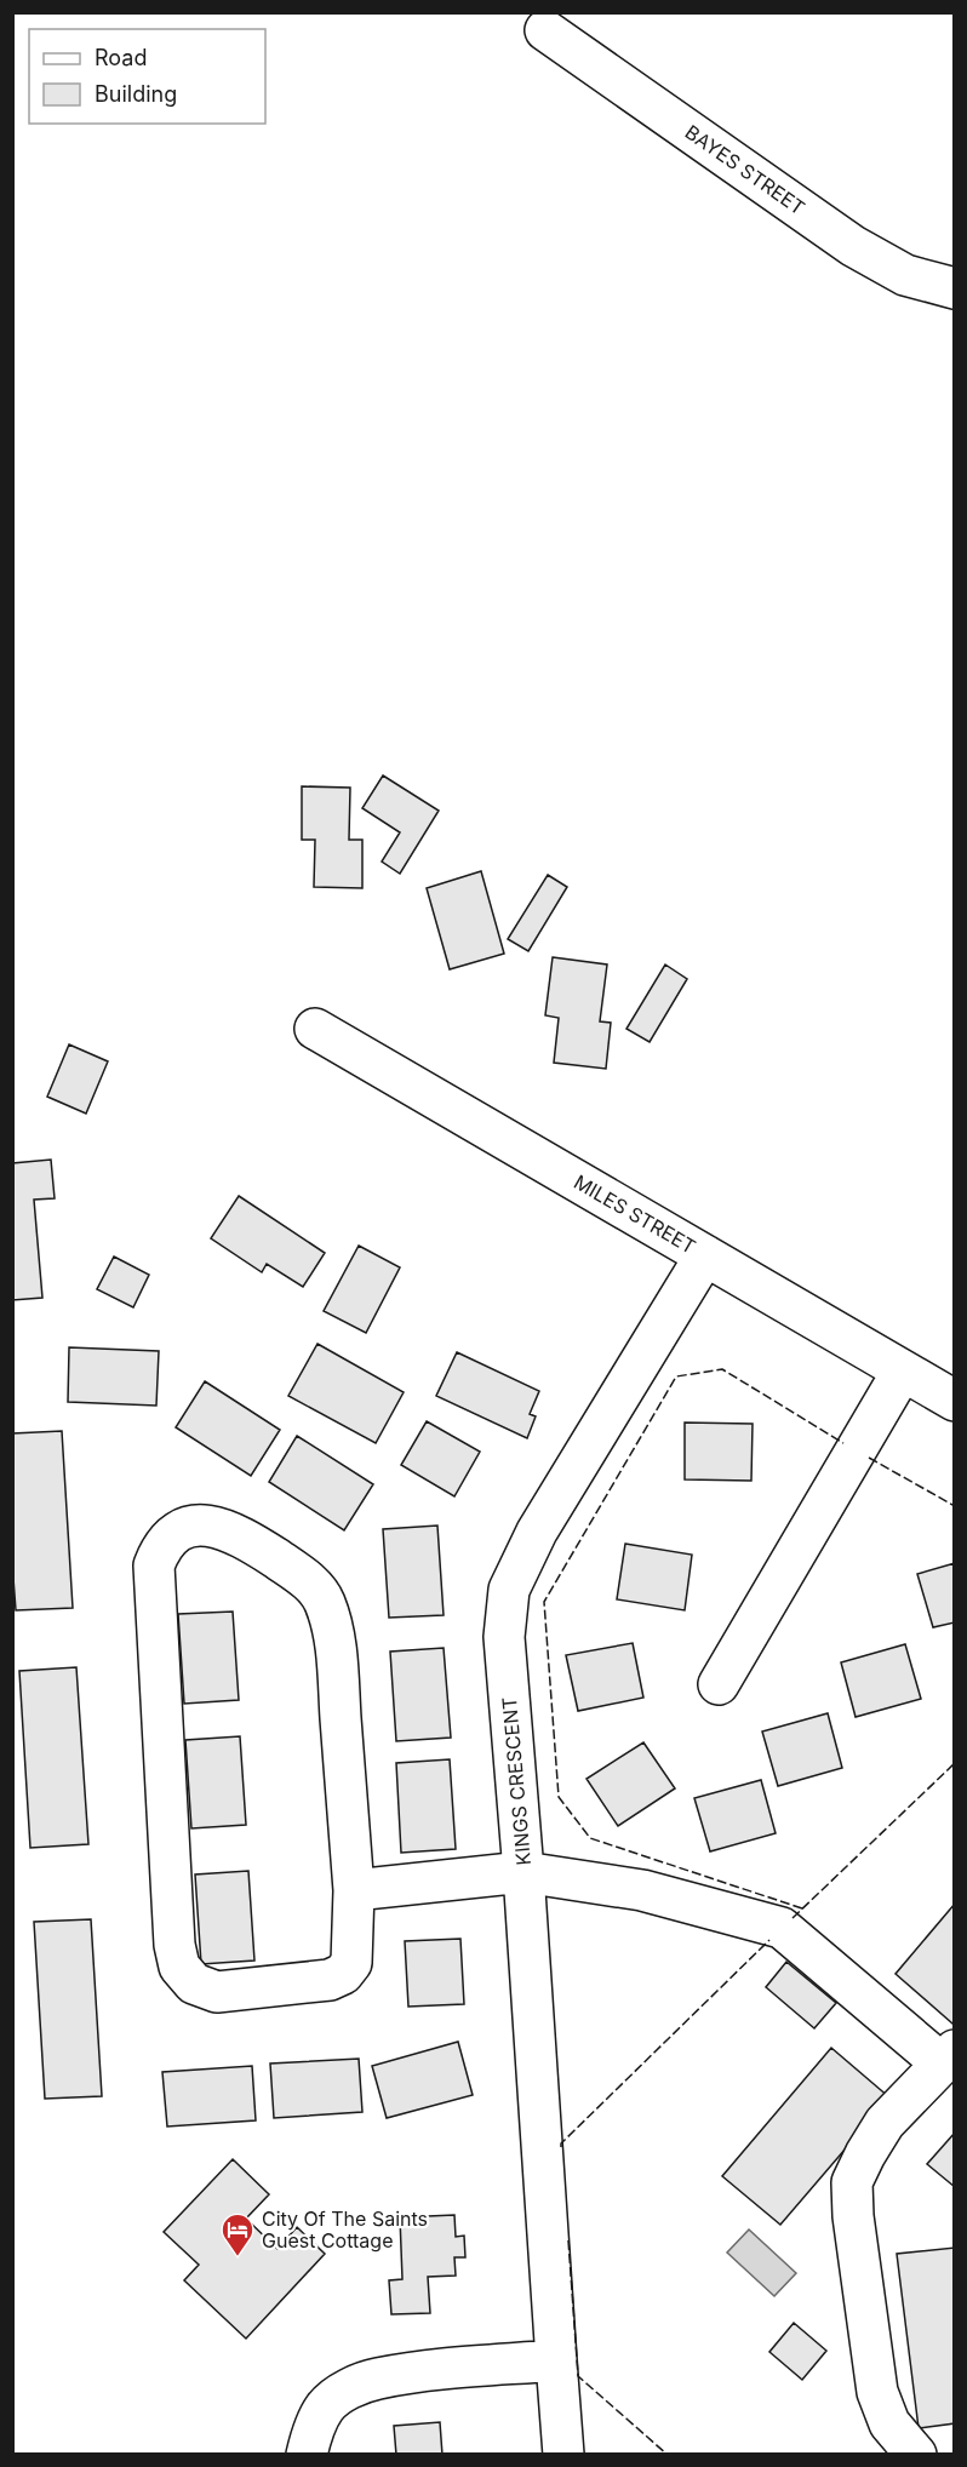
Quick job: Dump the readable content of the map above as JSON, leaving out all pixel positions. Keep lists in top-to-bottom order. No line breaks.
{"streets":{"street":["BAYES STREET","MILES STREET","KINGS CRESCENT"]},"crossings":[["MILES STREET","KINGS CRESCENT"]],"places":{"hotel":["City Of The Saints Guest Cottage"]},"legend":["Road","Building"]}
